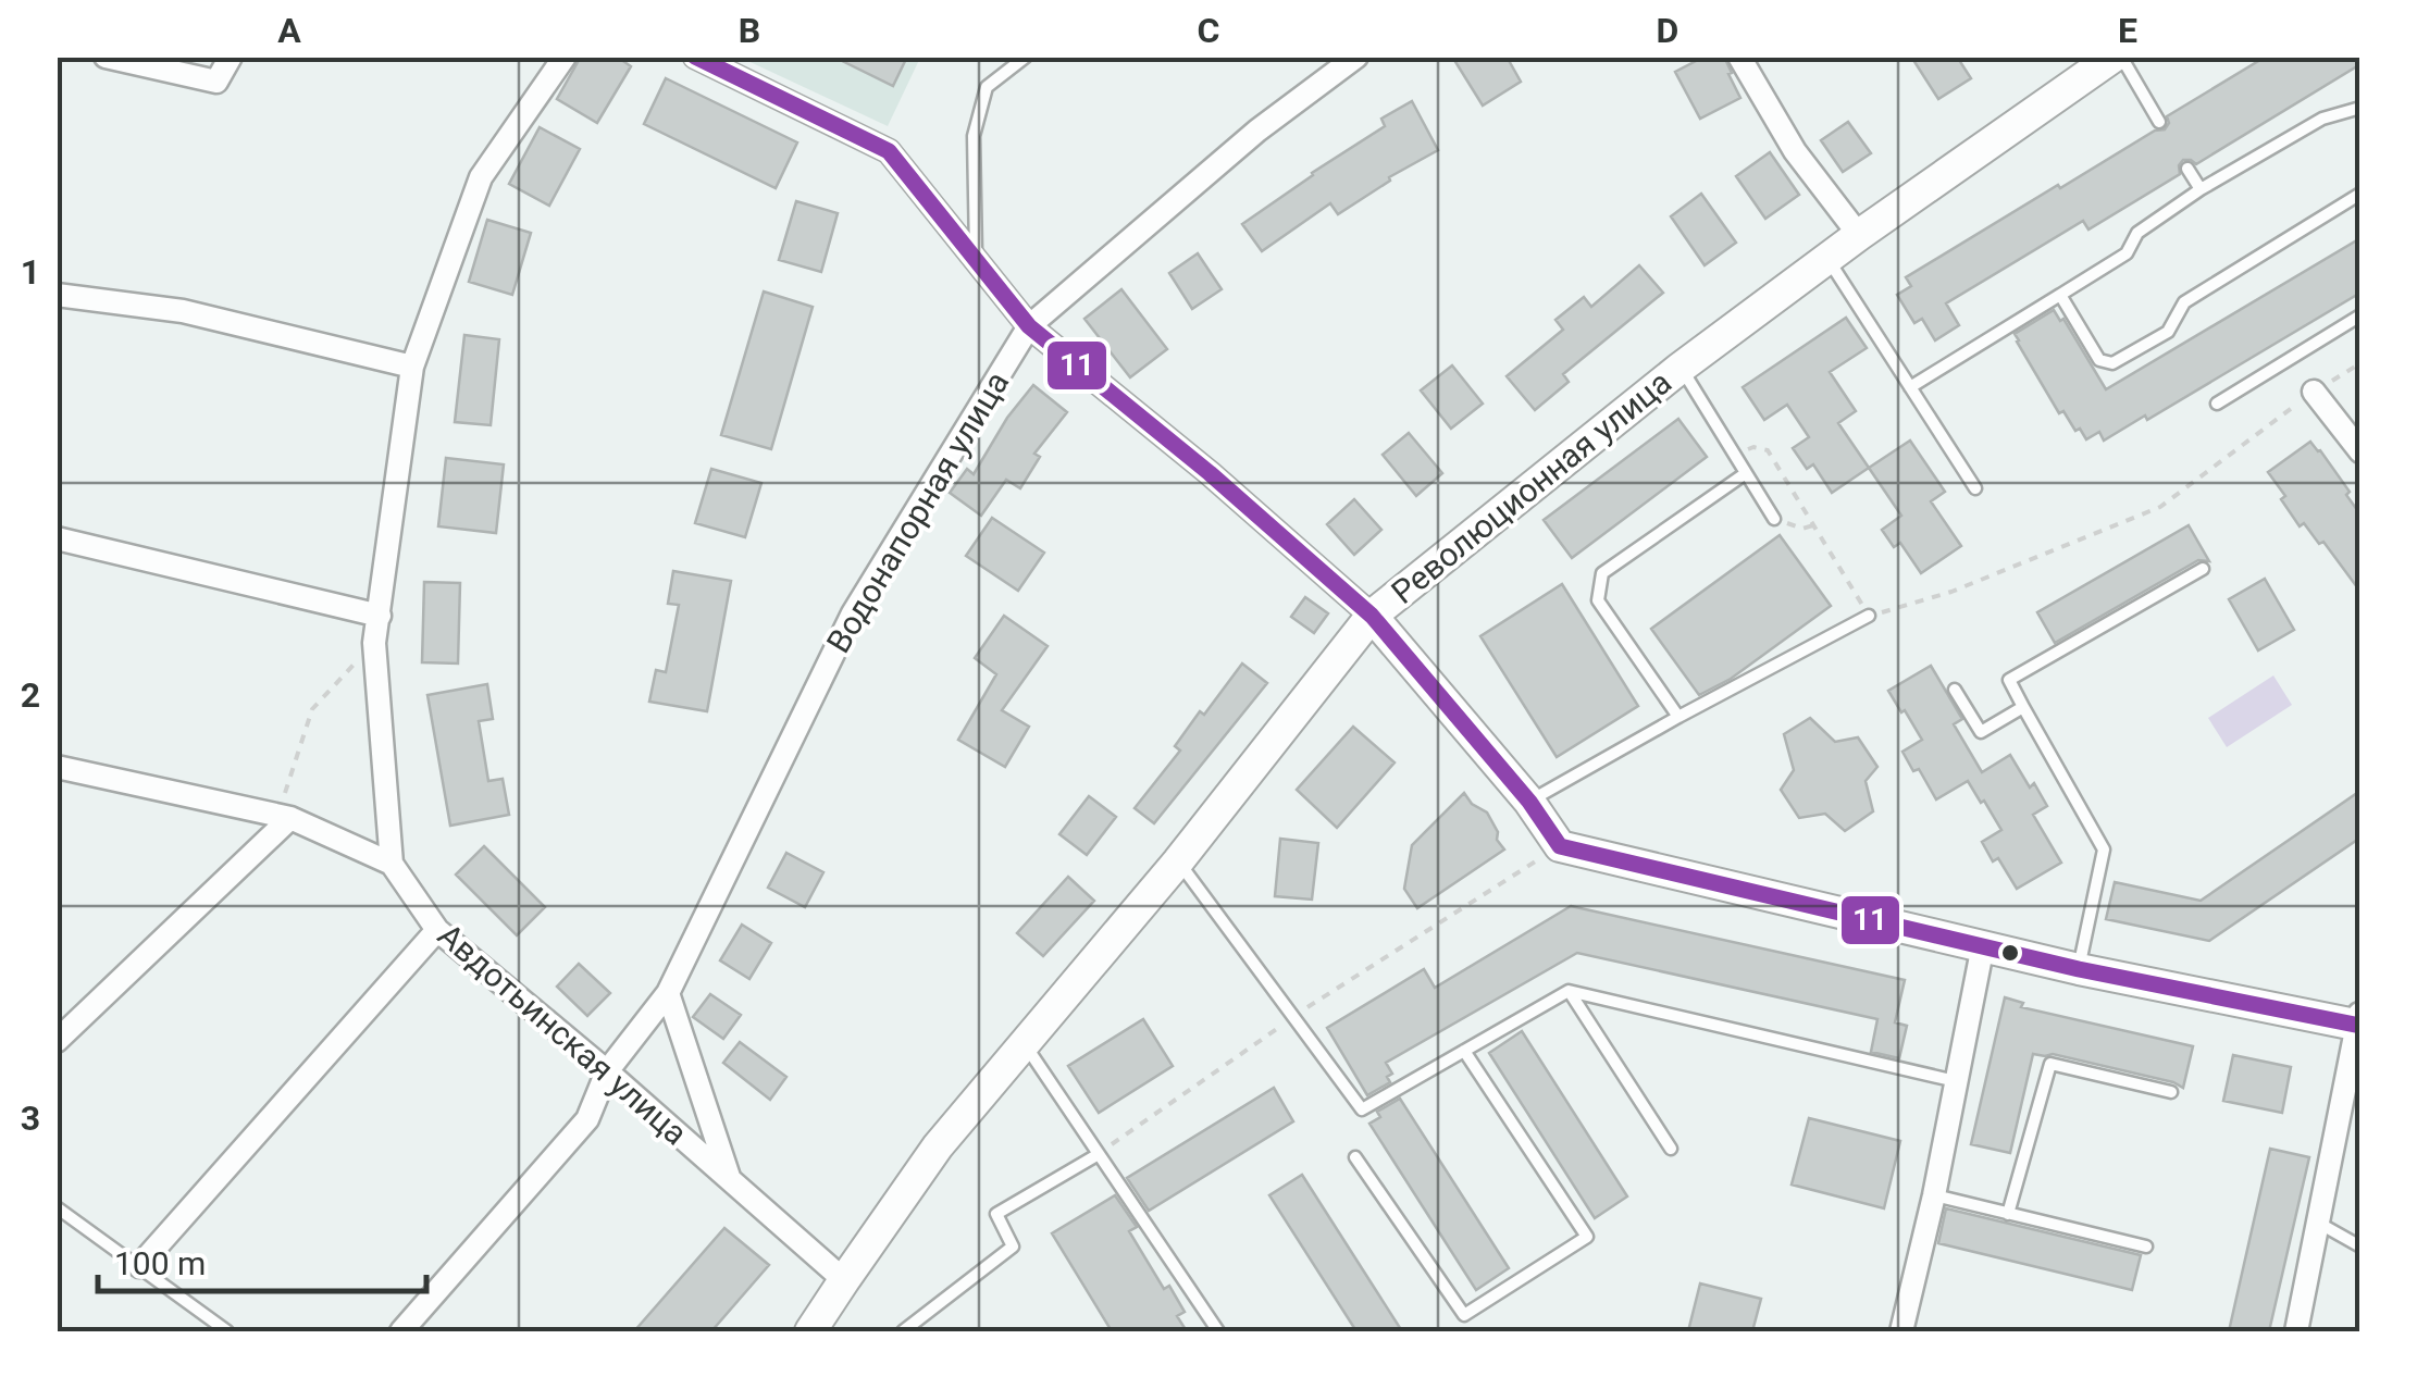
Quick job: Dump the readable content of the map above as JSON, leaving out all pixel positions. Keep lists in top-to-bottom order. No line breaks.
{"streets":{"main road":["Революционная улица"],"street":["Водонапорная улица","Авдотьинская улица"]},"crossings":[["Революционная улица","Авдотьинская улица"],["Водонапорная улица","Авдотьинская улица"]],"lines":["transit line 11"],"scale_bar":"100 m","grid":{"columns":["A","B","C","D","E"],"rows":["1","2","3"]}}
